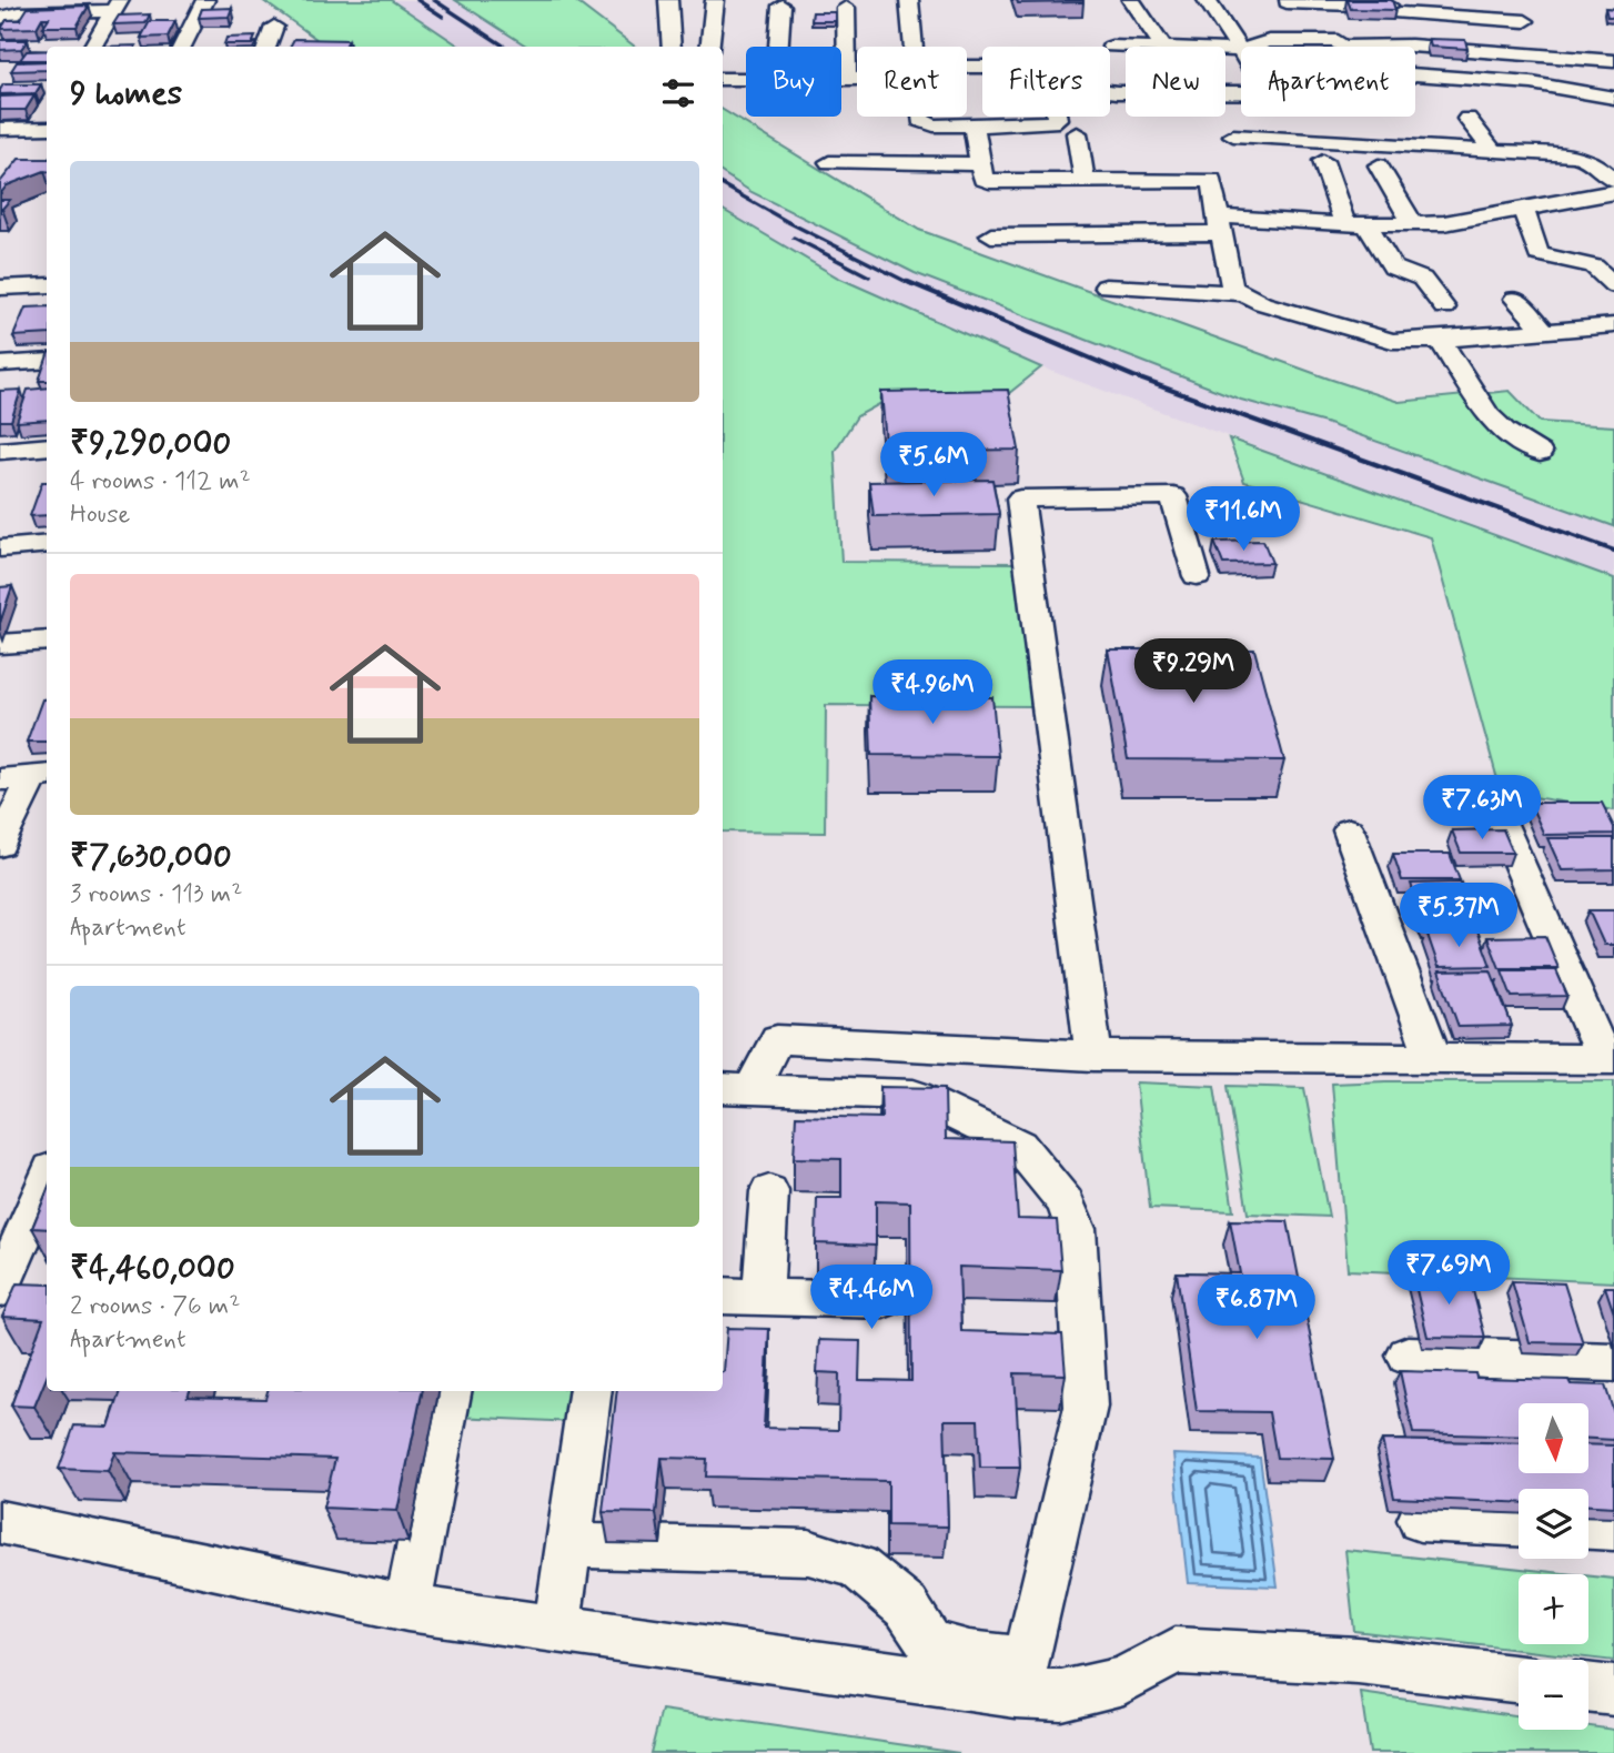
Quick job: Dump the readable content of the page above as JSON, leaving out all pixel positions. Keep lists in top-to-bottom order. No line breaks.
{"north":"bottom","page":{"chip":["Buy","Rent","Filters","New","Apartment"],"heading":"9 homes","list":[{"name":"₹9,290,000","note":"4 rooms · 112 m² · House"},{"name":"₹7,630,000","note":"3 rooms · 113 m² · Apartment"},{"name":"₹4,460,000","note":"2 rooms · 76 m² · Apartment"}],"price":["₹5.6M","₹11.6M","₹9.29M","₹4.96M","₹7.63M","₹5.37M","₹7.69M","₹4.46M","₹6.87M"],"map_buttons":["+","−"]}}
